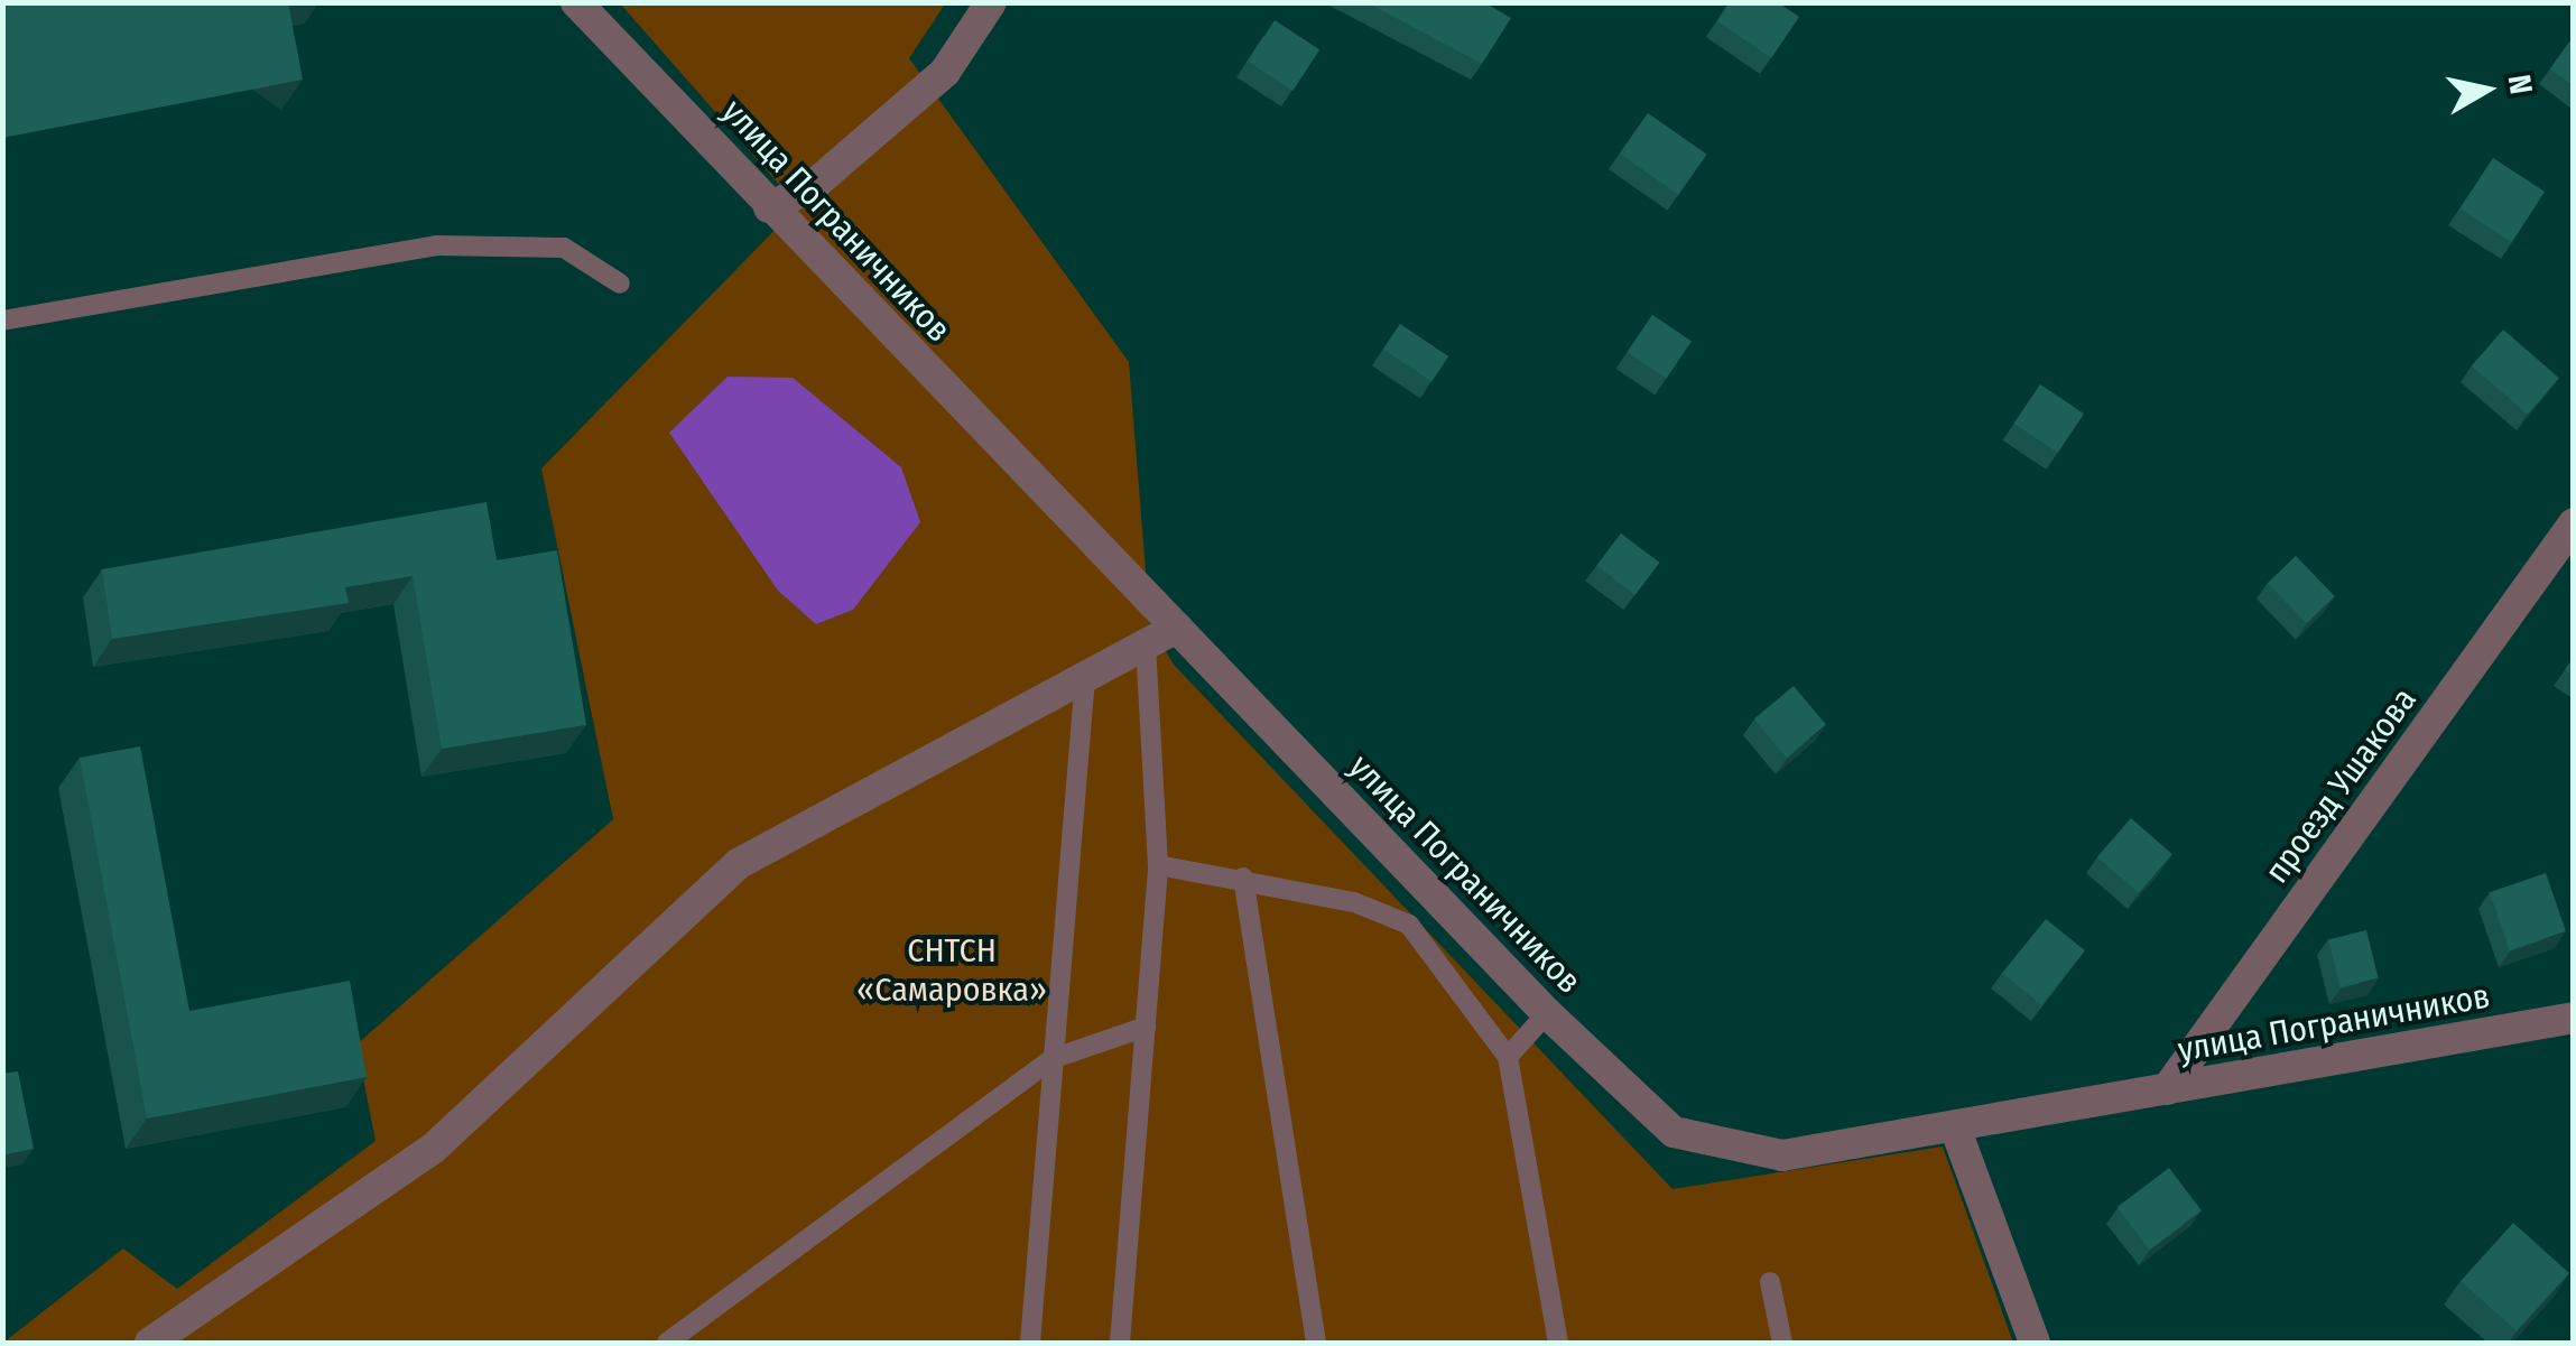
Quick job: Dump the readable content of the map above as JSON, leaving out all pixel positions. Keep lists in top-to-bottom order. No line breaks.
{"streets":{"street":["улица Пограничников","проезд Ушакова"]},"crossings":[["улица Пограничников","проезд Ушакова"]],"parks":["СНТСН «Самаровка»"],"north":"right"}
